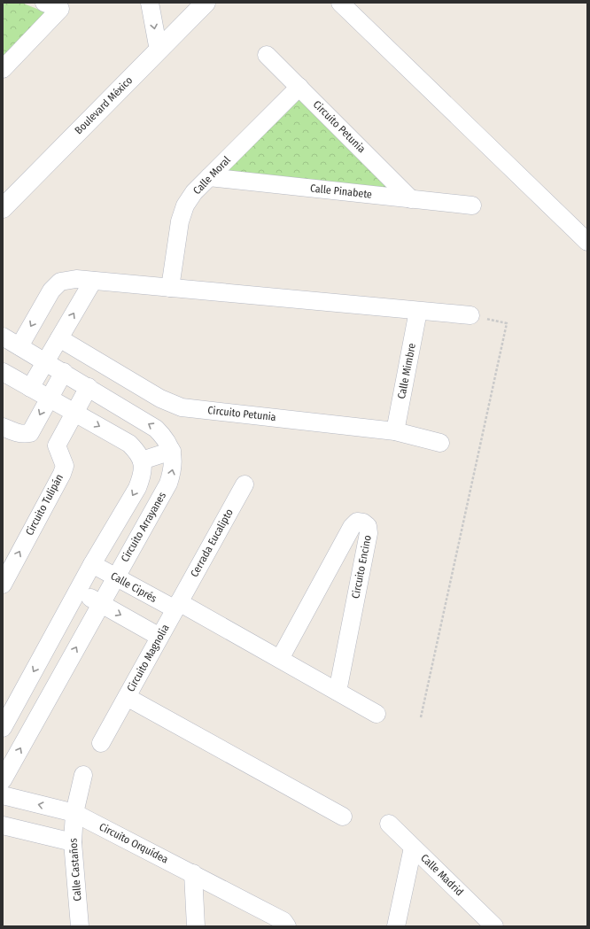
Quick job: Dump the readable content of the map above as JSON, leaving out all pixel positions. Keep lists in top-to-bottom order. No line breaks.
{"streets":{"main road":["Boulevard México"],"street":["Circuito Petunia","Calle Moral","Calle Pinabete","Calle Mimbre","Circuito Tulipán","Circuito Arrayanes","Cerrada Eucalipto","Circuito Encino","Calle Ciprés","Circuito Magnolia","Circuito Orquídea","Calle Castaños","Calle Madrid"]},"crossings":[["Circuito Petunia","Calle Moral"],["Circuito Petunia","Calle Pinabete"],["Circuito Petunia","Calle Mimbre"],["Calle Moral","Calle Pinabete"],["Circuito Tulipán","Circuito Arrayanes"],["Circuito Arrayanes","Calle Ciprés"],["Cerrada Eucalipto","Calle Ciprés"],["Cerrada Eucalipto","Circuito Magnolia"],["Calle Ciprés","Circuito Magnolia"],["Circuito Orquídea","Calle Castaños"]]}
